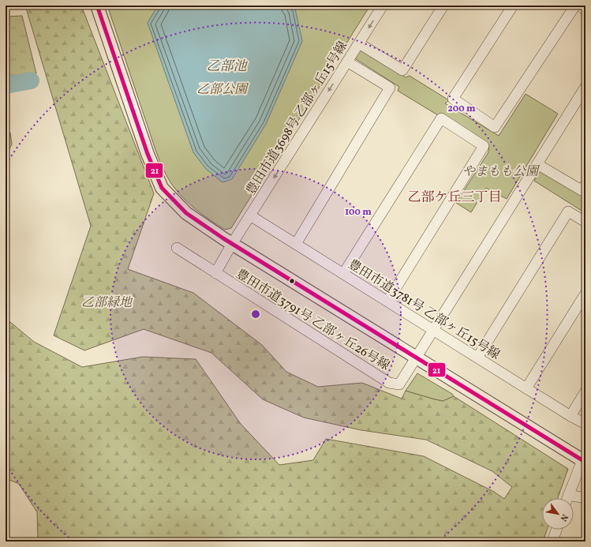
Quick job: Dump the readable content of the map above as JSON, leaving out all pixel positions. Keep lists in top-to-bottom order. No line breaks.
{"streets":{"street":["豊田市道3698号 乙部ヶ丘15号線","豊田市道3781号 乙部ヶ丘15号線","豊田市道3791号 乙部ヶ丘26号線"]},"crossings":[["豊田市道3698号 乙部ヶ丘15号線","豊田市道3781号 乙部ヶ丘15号線"],["豊田市道3698号 乙部ヶ丘15号線","豊田市道3791号 乙部ヶ丘26号線"]],"one_way":["豊田市道3698号 乙部ヶ丘15号線"],"districts":["乙部ケ丘三丁目"],"water":["乙部池"],"parks":["乙部公園","やまもも公園","乙部緑地"],"lines":["transit line 21"],"north":"bottom right","rings":["200 m","100 m"]}
